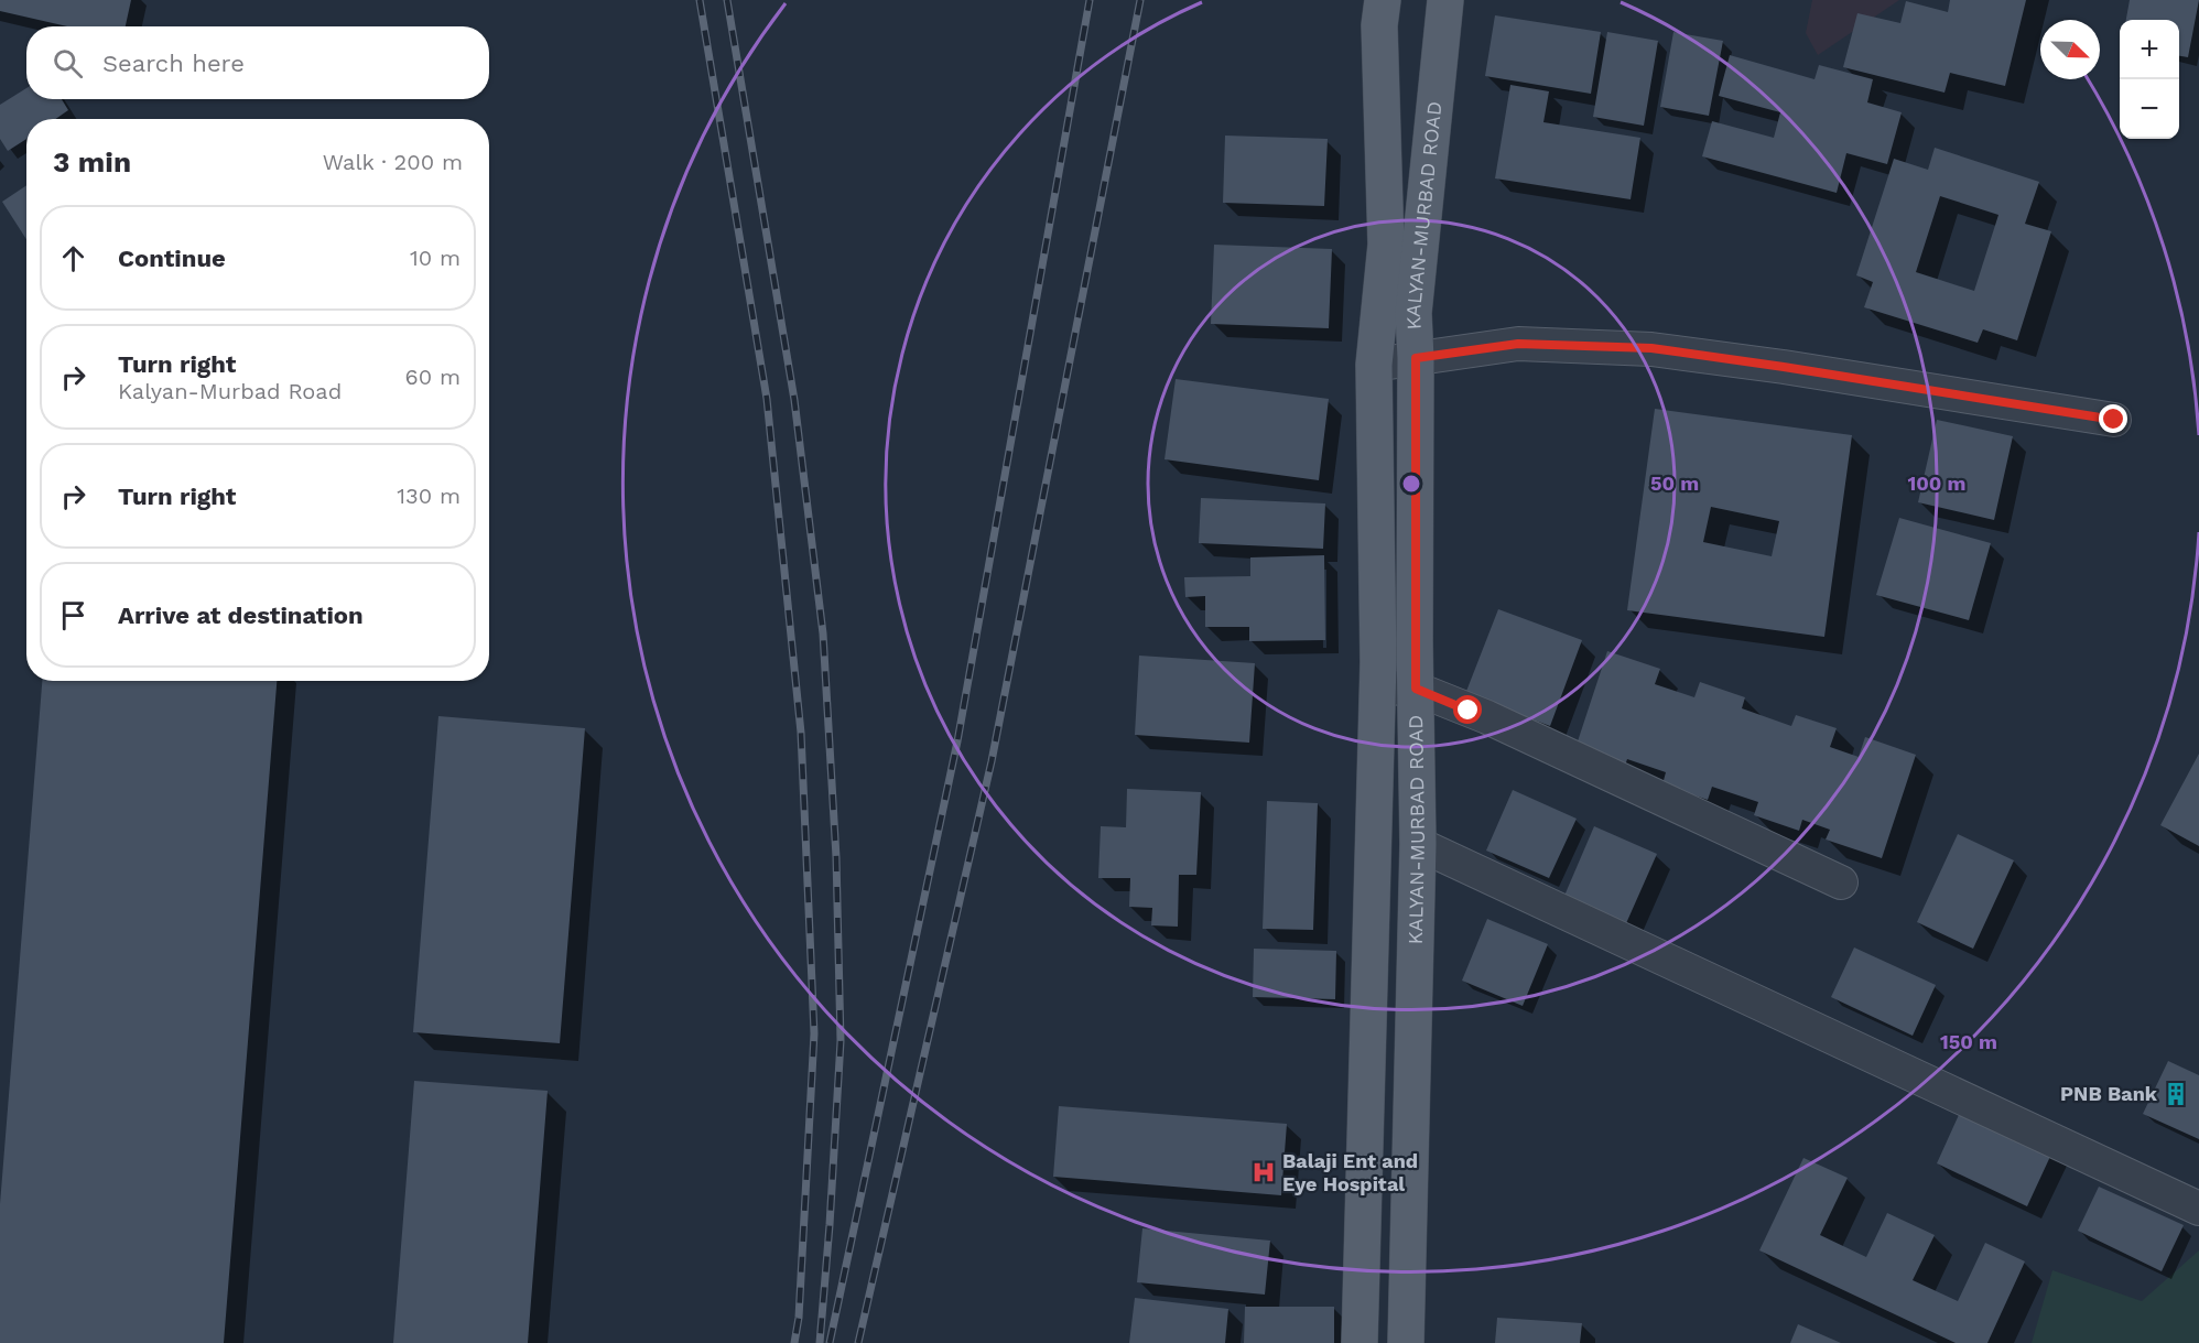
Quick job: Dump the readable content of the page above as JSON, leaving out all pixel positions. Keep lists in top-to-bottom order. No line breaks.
{"streets":{"main road":["KALYAN-MURBAD ROAD"]},"places":{"building":["PNB Bank"],"hospital":["Balaji Ent and Eye Hospital"]},"north":"bottom right","page":{"map_buttons":["+","−"],"search":"Search here","heading":["3 min","Walk · 200 m"],"list":[["Continue","10 m"],["Turn right","Kalyan-Murbad Road","60 m"],["Turn right","130 m"],"Arrive at destination"]},"rings":["50 m","100 m","150 m"]}
